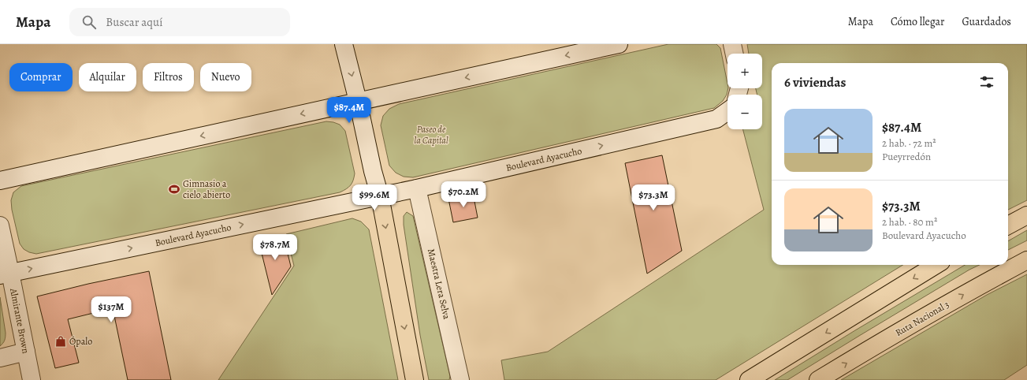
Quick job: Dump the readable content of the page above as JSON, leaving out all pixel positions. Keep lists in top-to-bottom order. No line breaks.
{"streets":{"highway":["Ruta Nacional 3"],"main road":["Boulevard Ayacucho","Maestra Lera Selva","Almirante Brown"]},"crossings":[["Boulevard Ayacucho","Maestra Lera Selva"],["Boulevard Ayacucho","Almirante Brown"]],"parks":["Paseo de la Capital"],"places":{"sports":["Gimnasio a cielo abierto"],"shop":["Ópalo"]},"page":{"header":"Mapa","search":"Buscar aquí","nav":["Mapa","Cómo llegar","Guardados"],"map_buttons":["+","−"],"chip":["Comprar","Alquilar","Filtros","Nuevo"],"heading":"6 viviendas","price":["$87.4M","$70.2M","$99.6M","$73.3M","$78.7M","$137M"],"list":[{"name":"$87.4M","note":"2 hab. · 72 m² · Pueyrredón"},{"name":"$73.3M","note":"2 hab. · 80 m² · Boulevard Ayacucho"}]}}
